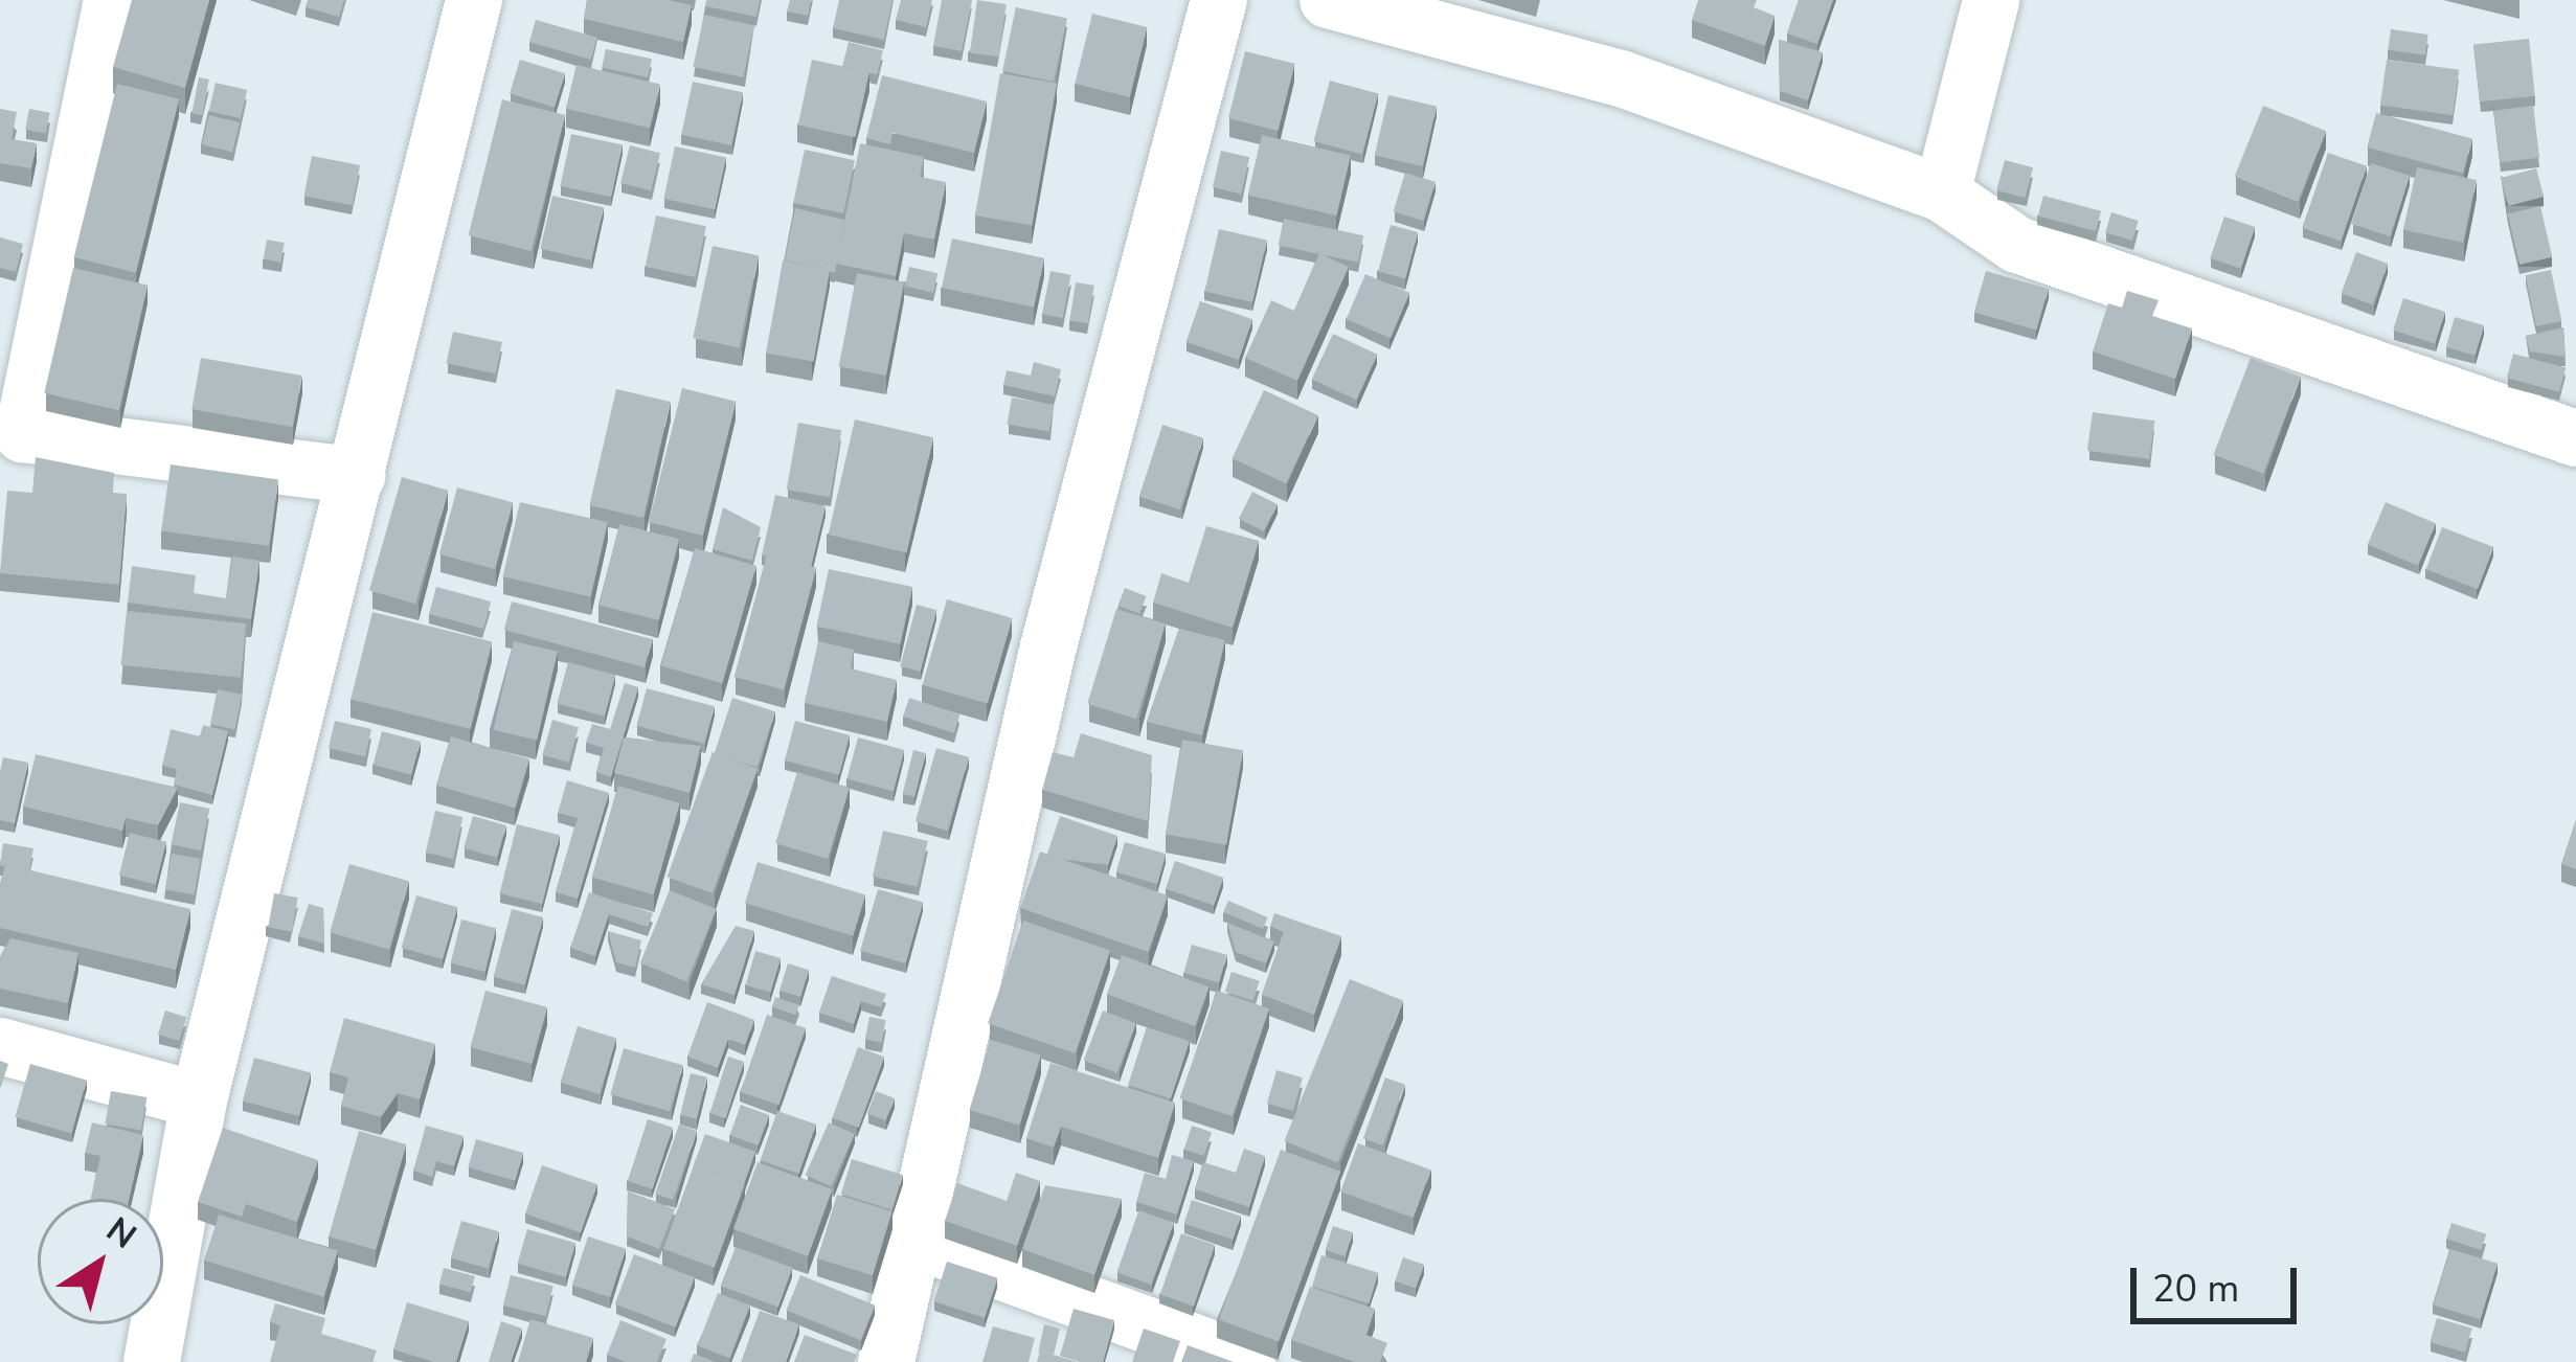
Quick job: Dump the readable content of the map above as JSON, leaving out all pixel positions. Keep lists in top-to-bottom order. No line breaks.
{"scale_bar":"20 m","north":"top right"}
